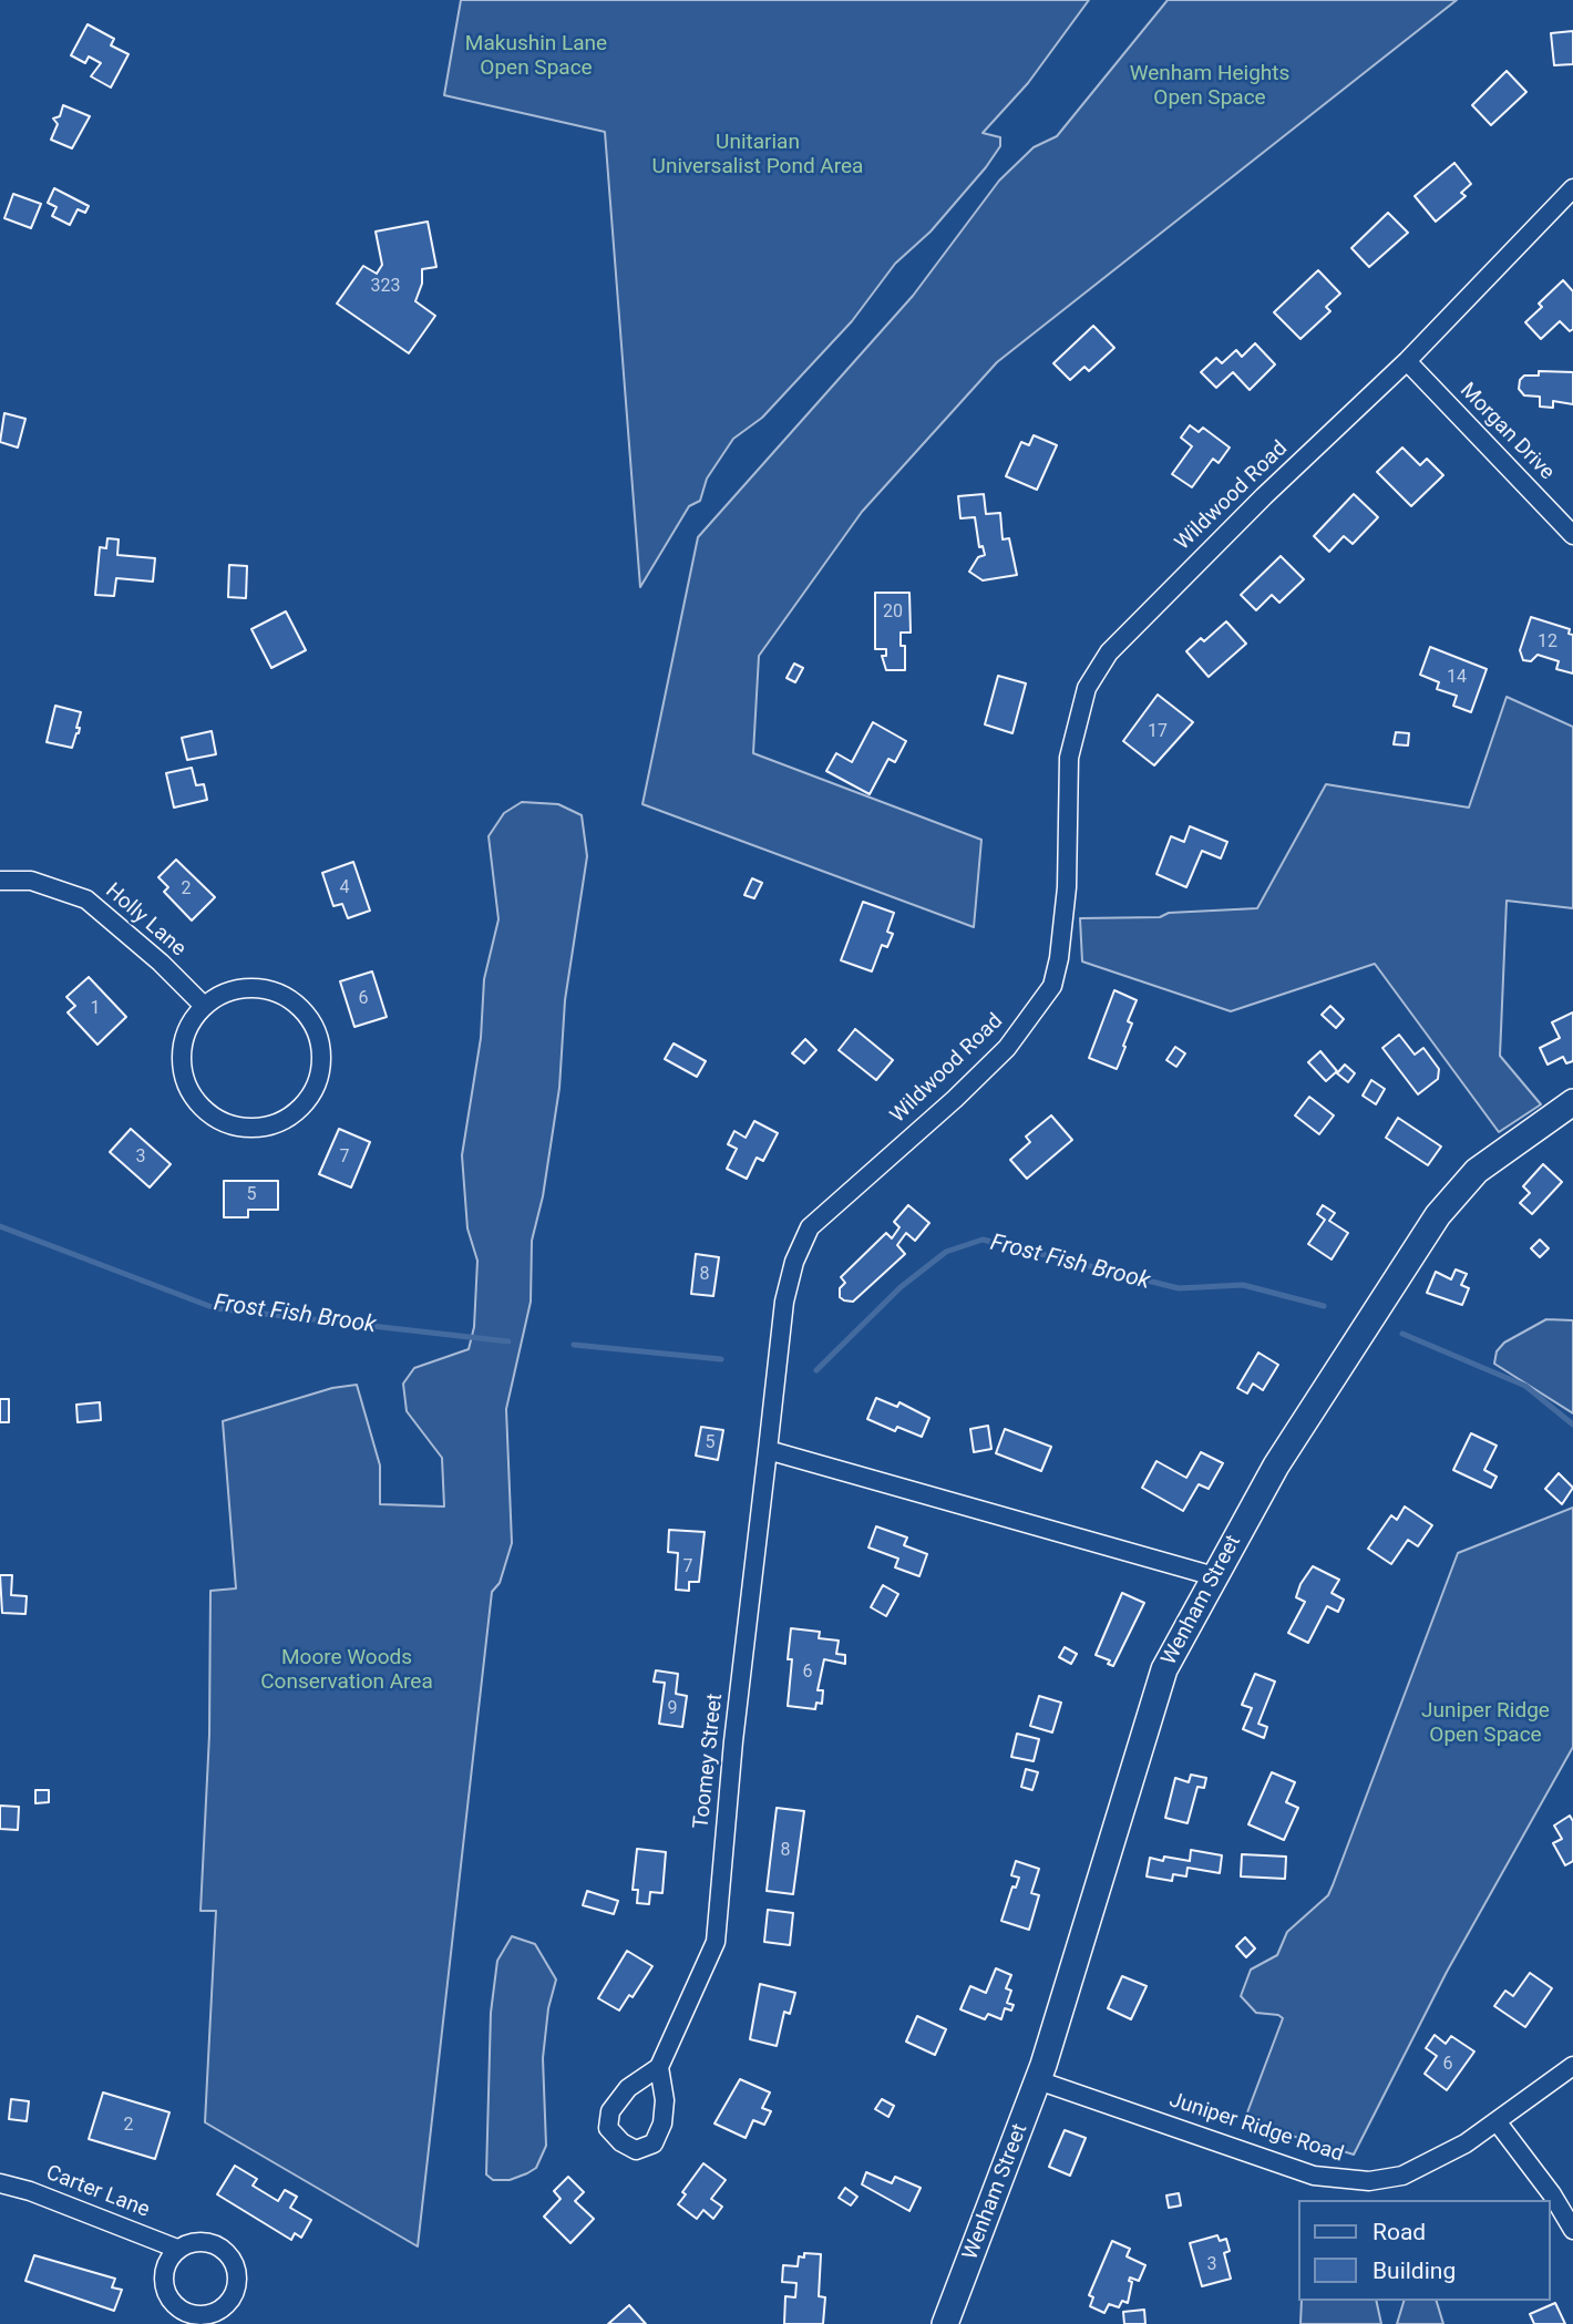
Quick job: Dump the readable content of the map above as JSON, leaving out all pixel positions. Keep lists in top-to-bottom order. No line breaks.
{"streets":{"main road":["Wenham Street"],"street":["Morgan Drive","Wildwood Road","Holly Lane","Toomey Street","Juniper Ridge Road","Carter Lane"]},"crossings":[["Morgan Drive","Wildwood Road"],["Wildwood Road","Toomey Street"],["Wenham Street","Juniper Ridge Road"]],"water":["Frost Fish Brook"],"parks":["Makushin Lane Open Space","Wenham Heights Open Space","Unitarian Universalist Pond Area","Moore Woods Conservation Area","Juniper Ridge Open Space"],"house_numbers":["323","20","12","14","17","4","2","6","1","3","7","5","8","5","7","6","9","8","6","2","3"],"legend":["Road","Building"]}
